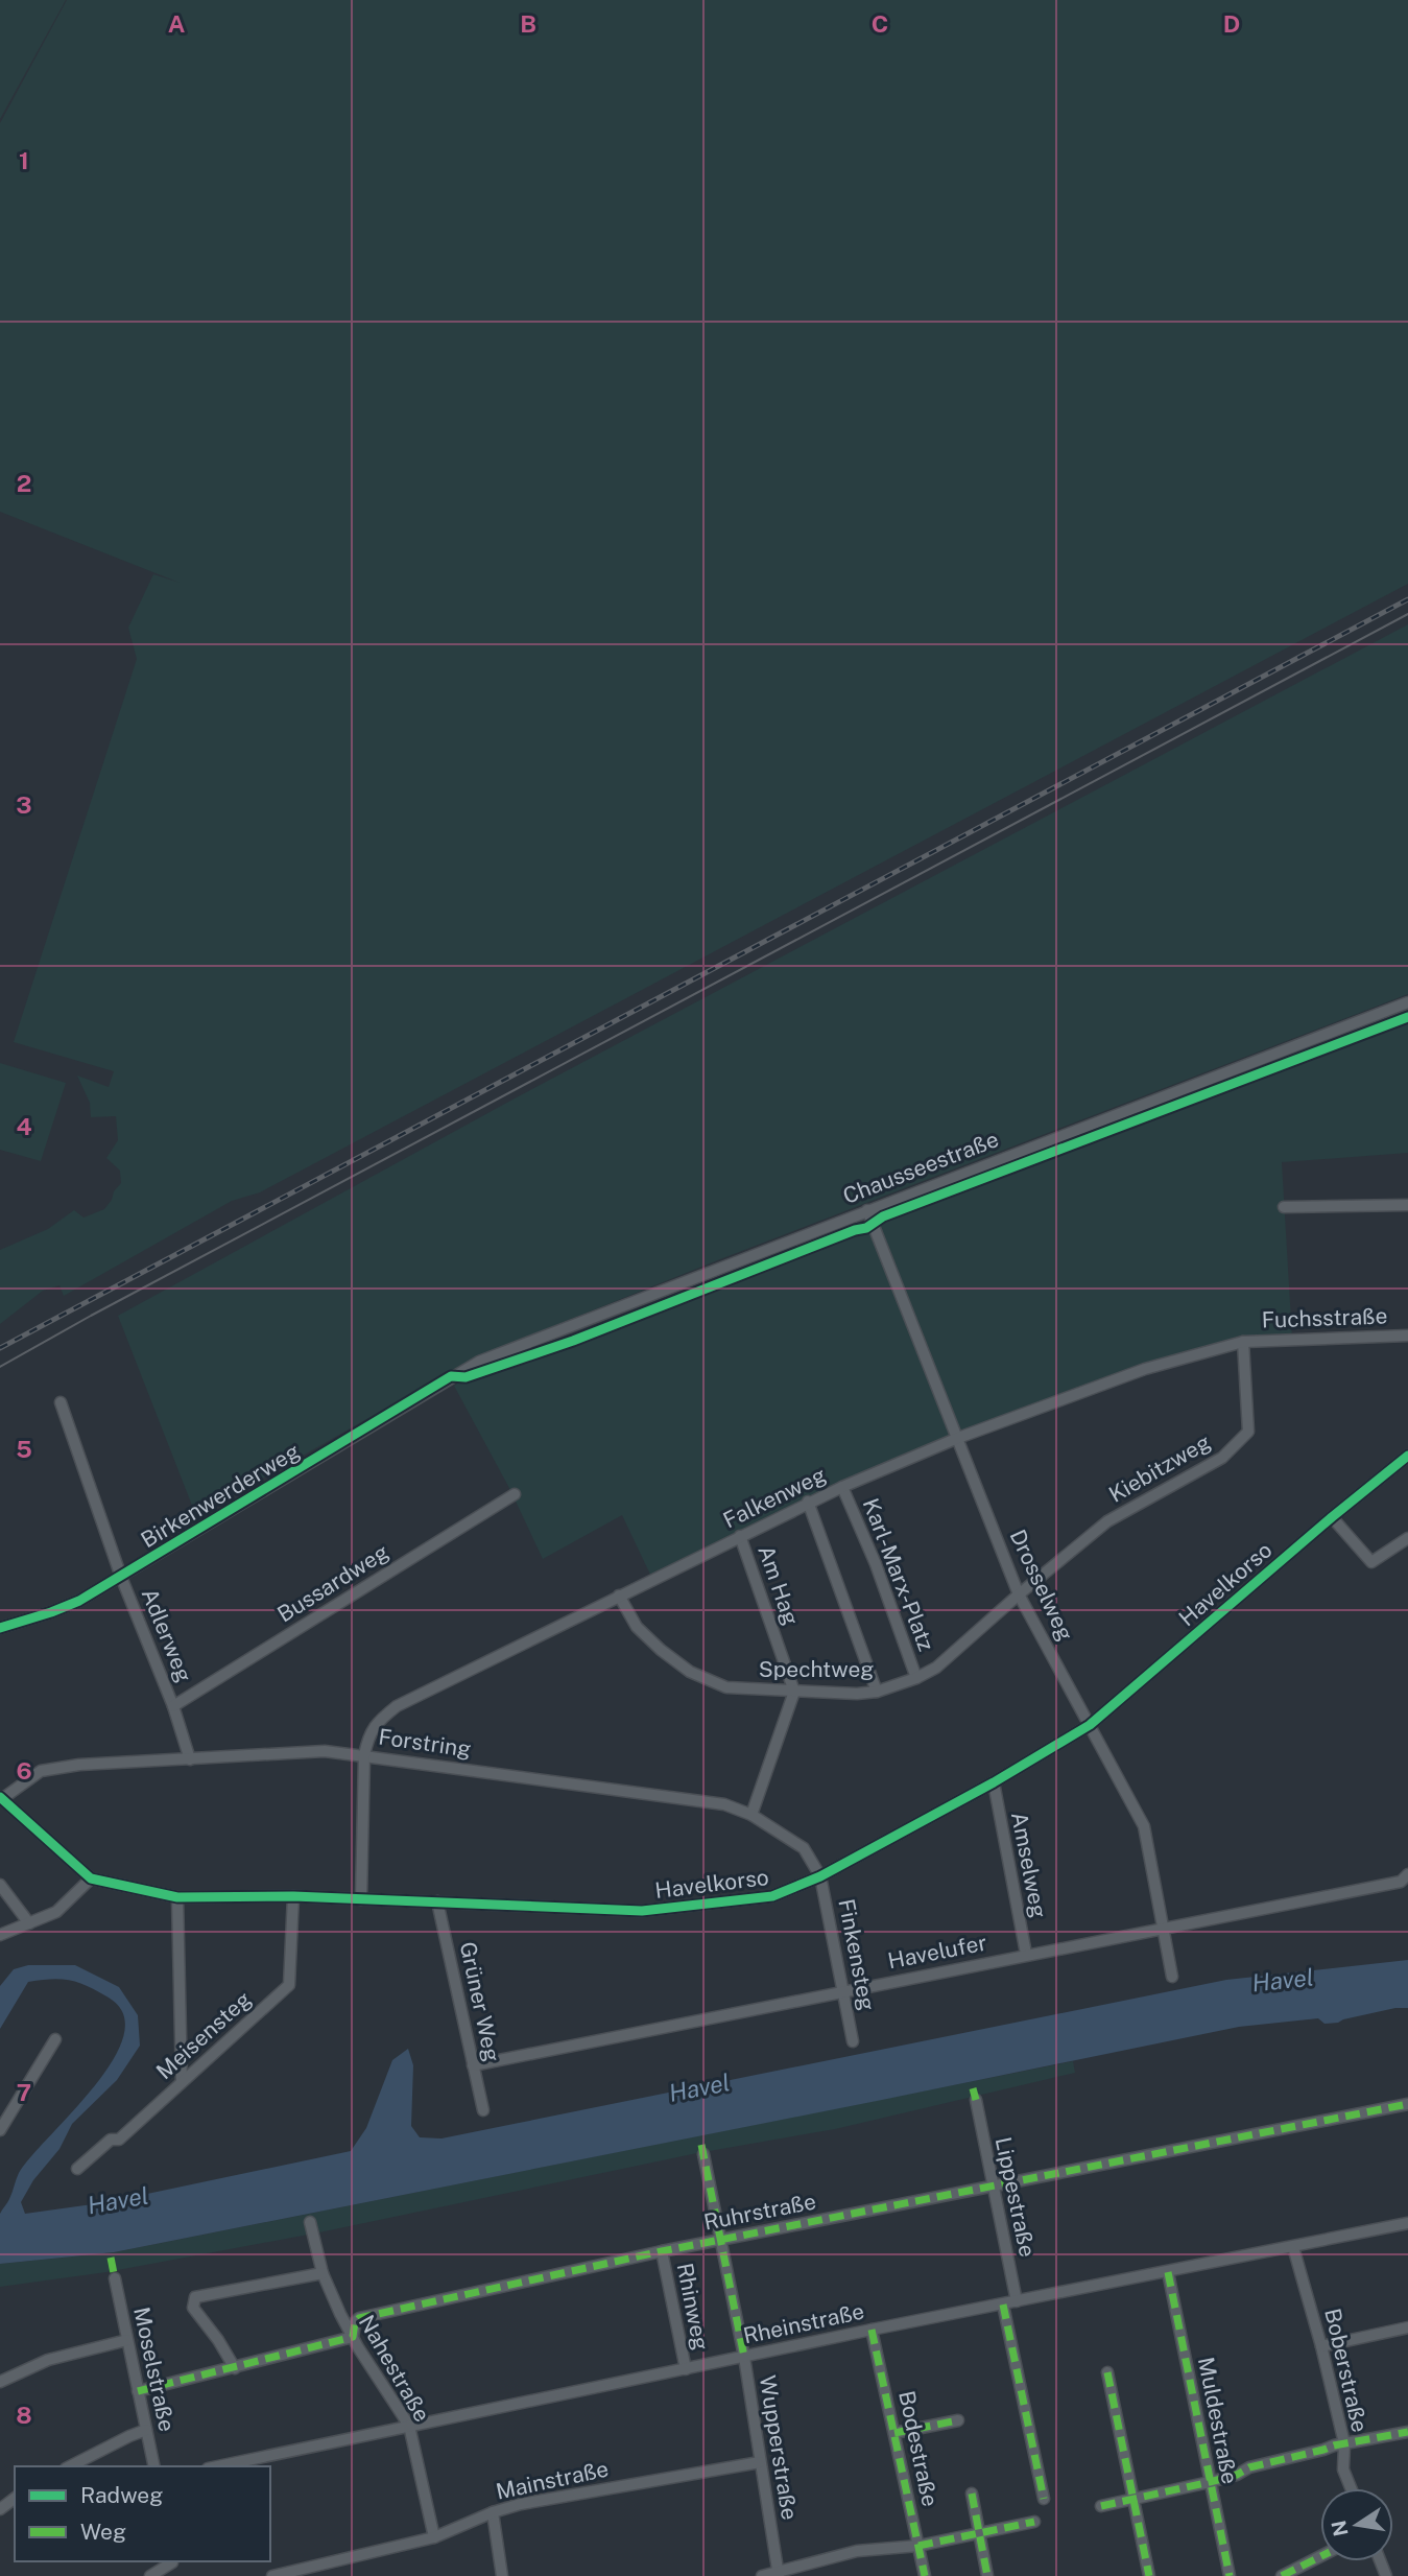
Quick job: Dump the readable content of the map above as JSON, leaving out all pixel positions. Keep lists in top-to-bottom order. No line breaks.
{"streets":{"street":["Chausseestraße","Fuchsstraße","Kiebitzweg","Birkenwerderweg","Falkenweg","Karl-Marx-Platz","Bussardweg","Havelkorso","Am Hag","Drosselweg","Adlerweg","Spechtweg","Forstring","Amselweg","Havelufer","Finkensteg","Grüner Weg","Meisensteg","Lippestraße","Ruhrstraße","Rhinweg","Rheinstraße","Nahestraße","Moselstraße","Boberstraße","Muldestraße","Wupperstraße","Bodestraße","Mainstraße"]},"crossings":[["Chausseestraße","Birkenwerderweg"],["Chausseestraße","Drosselweg"],["Fuchsstraße","Kiebitzweg"],["Fuchsstraße","Falkenweg"],["Kiebitzweg","Falkenweg"],["Kiebitzweg","Drosselweg"],["Kiebitzweg","Spechtweg"],["Birkenwerderweg","Adlerweg"],["Falkenweg","Karl-Marx-Platz"],["Falkenweg","Havelkorso"],["Falkenweg","Am Hag"],["Falkenweg","Drosselweg"],["Falkenweg","Spechtweg"],["Falkenweg","Forstring"],["Karl-Marx-Platz","Spechtweg"],["Bussardweg","Adlerweg"],["Havelkorso","Drosselweg"],["Havelkorso","Forstring"],["Havelkorso","Amselweg"],["Havelkorso","Finkensteg"],["Havelkorso","Grüner Weg"],["Havelkorso","Meisensteg"],["Am Hag","Spechtweg"],["Drosselweg","Spechtweg"],["Drosselweg","Havelufer"],["Adlerweg","Forstring"],["Forstring","Finkensteg"],["Amselweg","Havelufer"],["Havelufer","Finkensteg"],["Havelufer","Grüner Weg"],["Lippestraße","Ruhrstraße"],["Lippestraße","Rheinstraße"],["Ruhrstraße","Rhinweg"],["Ruhrstraße","Nahestraße"],["Ruhrstraße","Wupperstraße"],["Rhinweg","Rheinstraße"],["Rheinstraße","Nahestraße"],["Rheinstraße","Boberstraße"],["Rheinstraße","Muldestraße"],["Rheinstraße","Wupperstraße"],["Rheinstraße","Bodestraße"],["Nahestraße","Mainstraße"],["Wupperstraße","Mainstraße"]],"water":["Havel"],"legend":["Radweg","Weg"],"north":"left","grid":{"columns":["A","B","C","D"],"rows":["1","2","3","4","5","6","7","8"]}}
